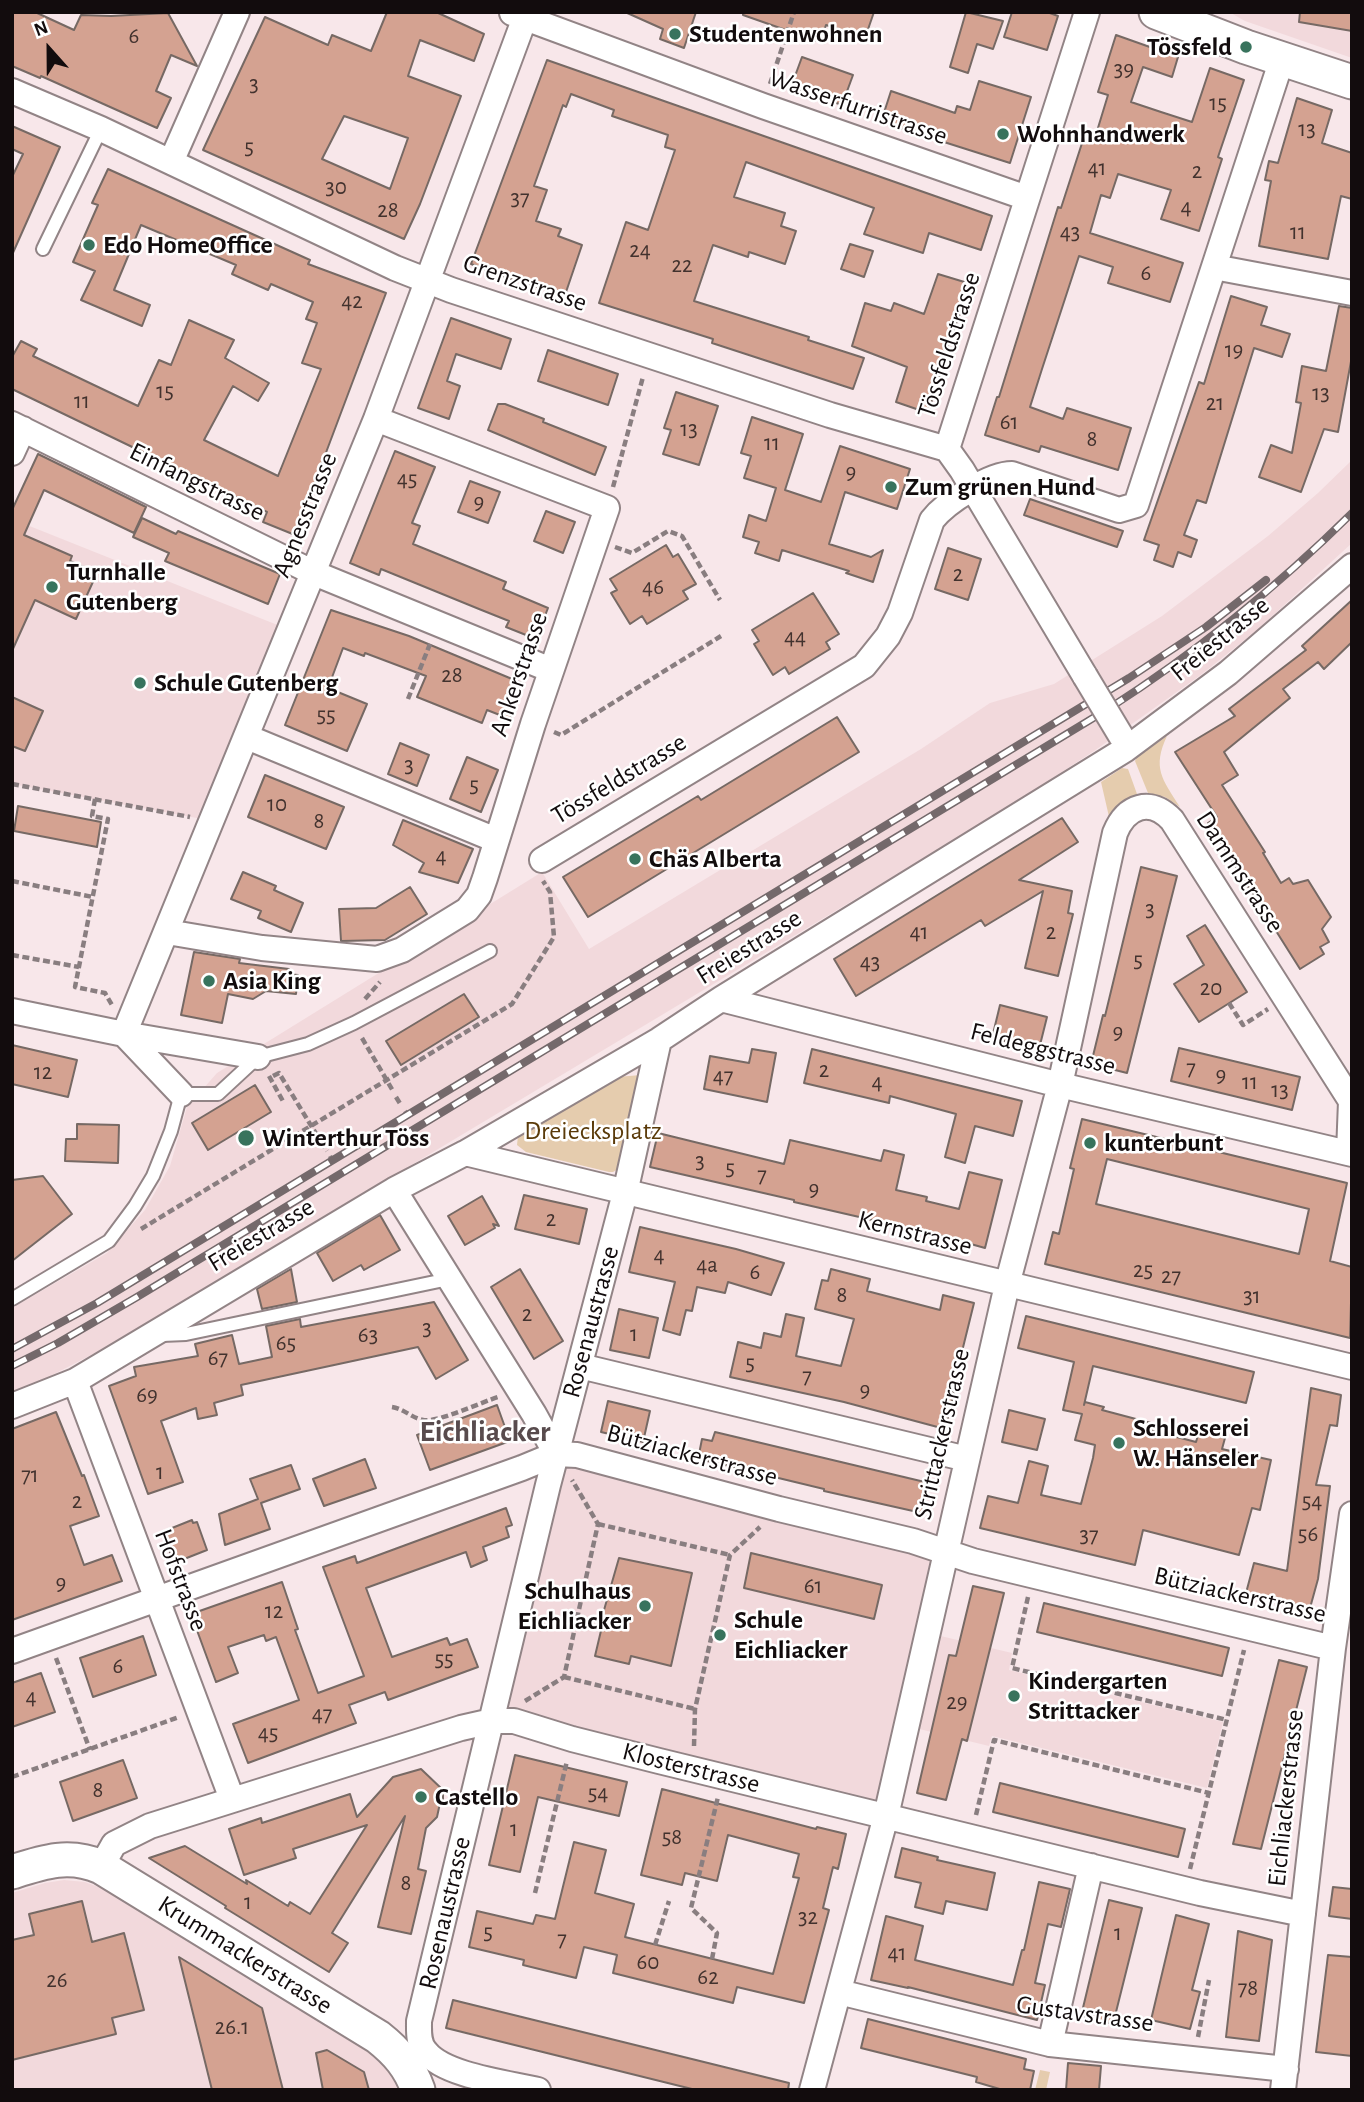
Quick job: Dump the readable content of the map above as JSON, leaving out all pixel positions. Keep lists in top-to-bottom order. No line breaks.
{"streets":{"street":["Wasserfurristrasse","Grenzstrasse","Tössfeldstrasse","Einfangstrasse","Agnesstrasse","Freiestrasse","Ankerstrasse","Dammstrasse","Feldeggstrasse","Kernstrasse","Rosenaustrasse","Strittackerstrasse","Bütziackerstrasse","Hofstrasse","Klosterstrasse","Eichliackerstrasse","Krummackerstrasse","Gustavstrasse"]},"crossings":[["Wasserfurristrasse","Tössfeldstrasse"],["Wasserfurristrasse","Agnesstrasse"],["Grenzstrasse","Tössfeldstrasse"],["Grenzstrasse","Agnesstrasse"],["Einfangstrasse","Agnesstrasse"],["Einfangstrasse","Ankerstrasse"],["Agnesstrasse","Ankerstrasse"],["Freiestrasse","Feldeggstrasse"],["Freiestrasse","Kernstrasse"],["Freiestrasse","Rosenaustrasse"],["Freiestrasse","Hofstrasse"],["Dammstrasse","Feldeggstrasse"],["Dammstrasse","Strittackerstrasse"],["Feldeggstrasse","Strittackerstrasse"],["Kernstrasse","Rosenaustrasse"],["Kernstrasse","Strittackerstrasse"],["Rosenaustrasse","Bütziackerstrasse"],["Rosenaustrasse","Klosterstrasse"],["Rosenaustrasse","Krummackerstrasse"],["Strittackerstrasse","Bütziackerstrasse"],["Strittackerstrasse","Klosterstrasse"],["Strittackerstrasse","Gustavstrasse"],["Bütziackerstrasse","Hofstrasse"],["Bütziackerstrasse","Eichliackerstrasse"],["Hofstrasse","Klosterstrasse"],["Klosterstrasse","Eichliackerstrasse"],["Klosterstrasse","Krummackerstrasse"],["Eichliackerstrasse","Gustavstrasse"]],"districts":["Eichliacker"],"parks":["Dreiecksplatz"],"places":["Studentenwohnen","Tössfeld","Wohnhandwerk","Edo HomeOffice","Zum grünen Hund","Turnhalle Gutenberg","Schule Gutenberg","Chäs Alberta","Asia King","Winterthur Töss","kunterbunt","Schlosserei W. Hänseler","Schulhaus Eichliacker","Schule Eichliacker","Kindergarten Strittacker","Castello"],"house_numbers":["6","39","3","15","13","5","41","2","30","37","4","28","43","11","24","22","6","42","19","15","13","11","21","61","13","8","11","9","45","9","2","46","44","28","55","3","5","10","8","4","3","41","2","5","43","20","9","7","2","12","9","47","4","11","13","3","5","7","9","2","4","4a","25","6","27","8","31","2","3","1","63","65","67","5","7","9","69","1","71","2","54","56","37","9","61","12","55","6","4","29","47","45","8","54","1","58","8","1","32","5","1","7","41","60","62","26","78","26.1"],"north":"top"}
